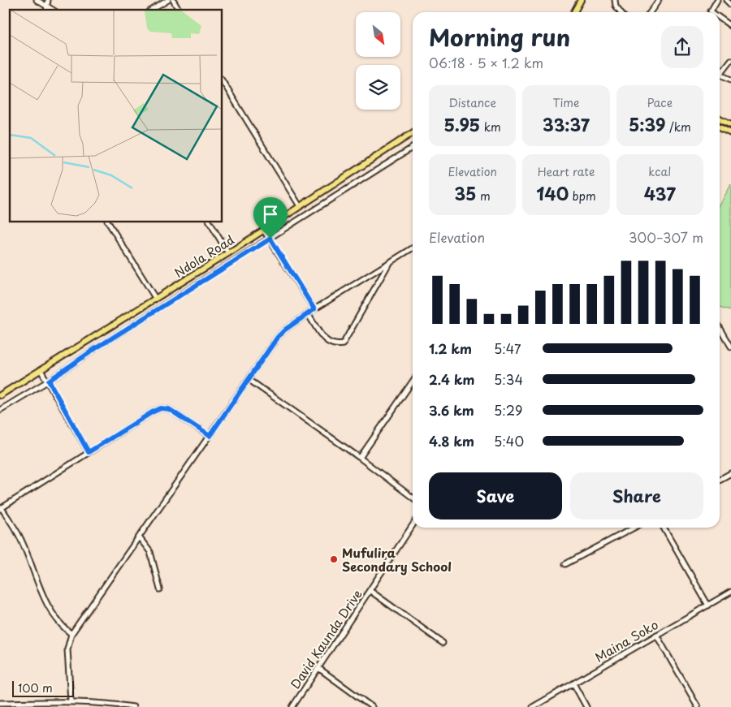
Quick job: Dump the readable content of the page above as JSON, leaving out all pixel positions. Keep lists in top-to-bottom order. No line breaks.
{"streets":{"main road":["Ndola Road"],"street":["David Kaunda Drive","Maina Soko"]},"places":["Mufulira Secondary School"],"scale_bar":"100 m","north":"bottom right","page":{"heading":["Morning run","06:18 · 5 × 1.2 km"],"stats":[["Distance","5.95 km"],["Time","33:37"],["Pace","5:39 /km"],["Elevation","35 m"],["Heart rate","140 bpm"],["kcal","437"]],"chart":["Elevation","300–307 m"],"list":[{"name":"1.2 km","note":"5:47"},{"name":"2.4 km","note":"5:34"},{"name":"3.6 km","note":"5:29"},{"name":"4.8 km","note":"5:40"}],"buttons":["Save","Share"],"scale":"100 m"}}
